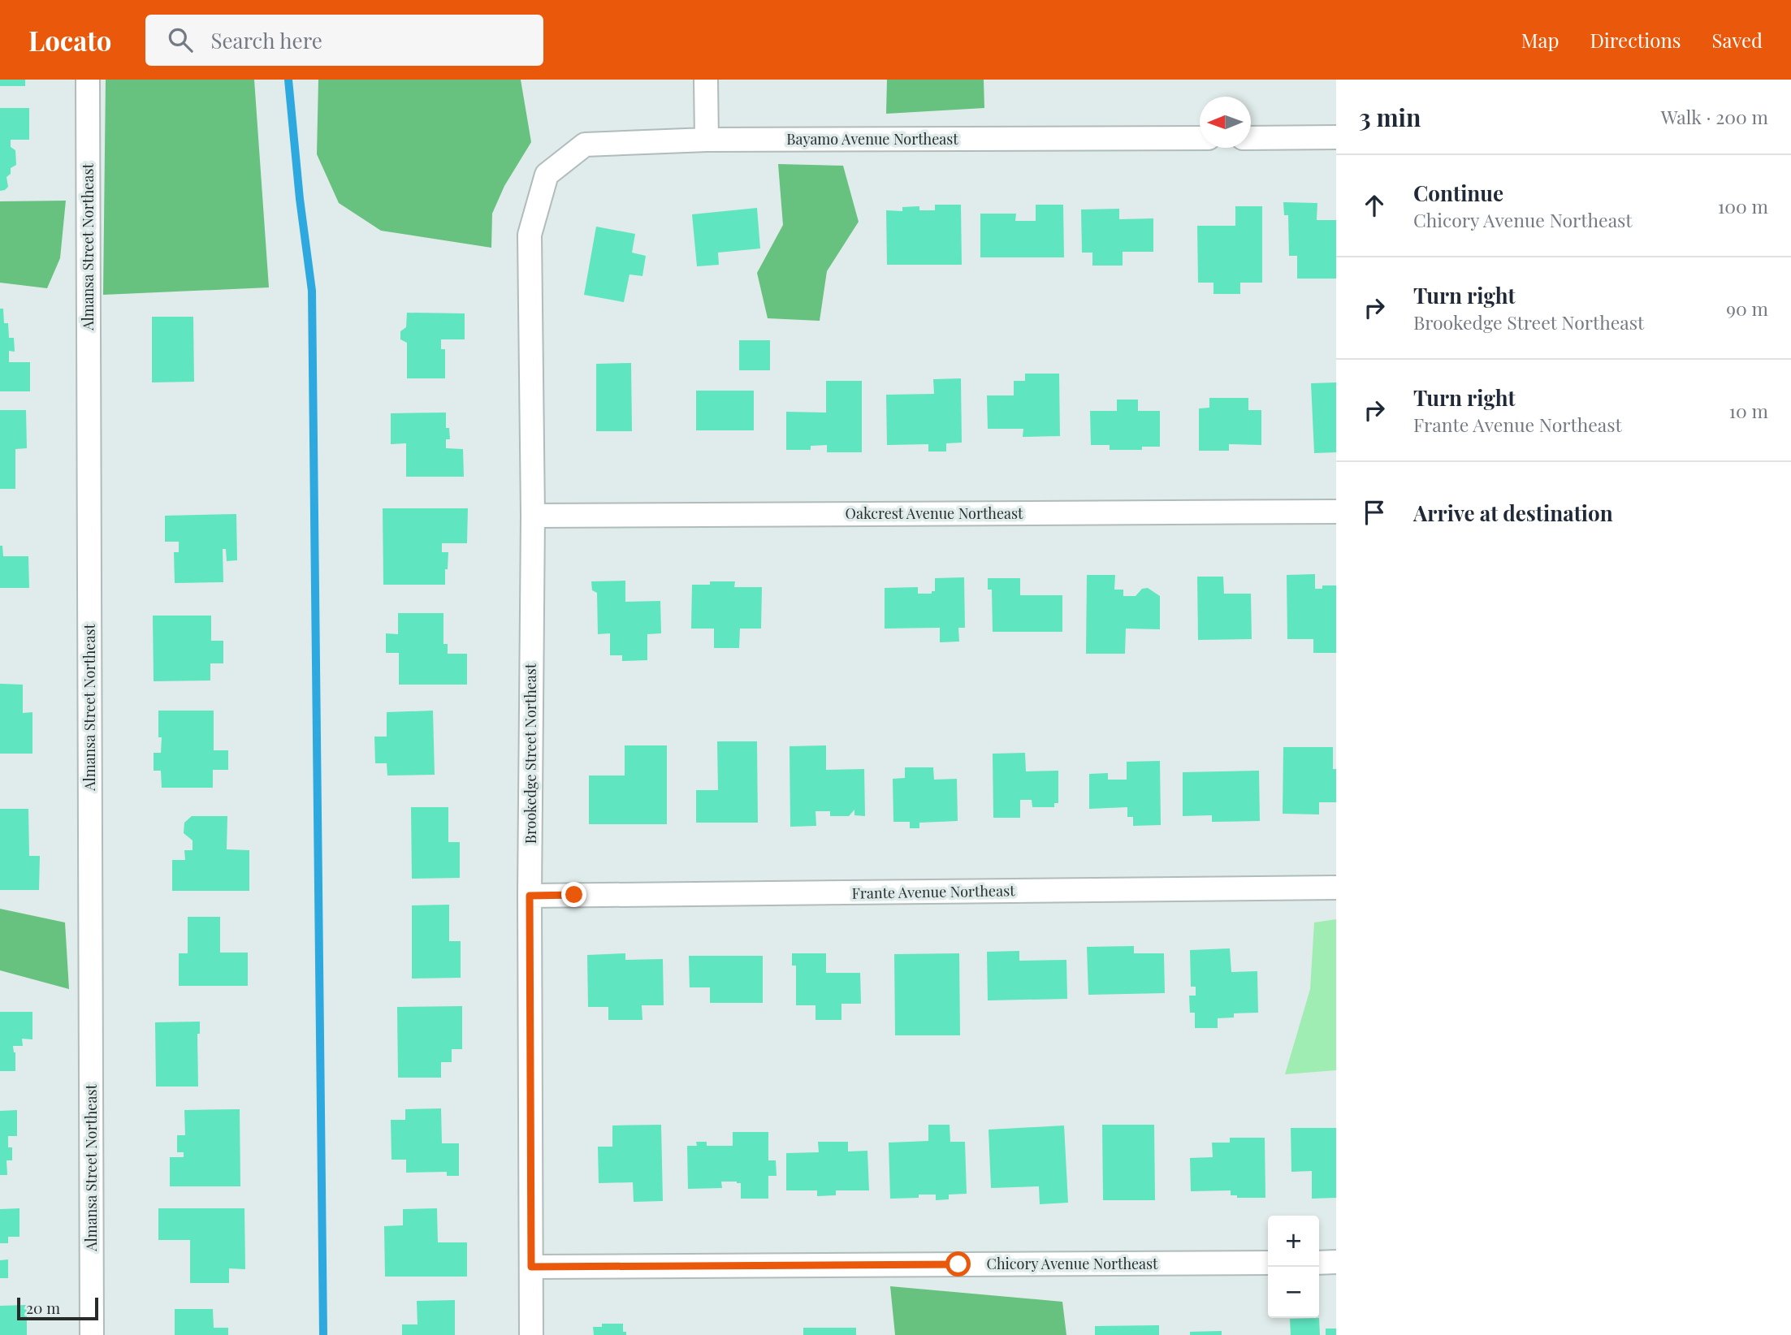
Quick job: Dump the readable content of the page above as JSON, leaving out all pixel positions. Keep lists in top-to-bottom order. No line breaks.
{"streets":{"street":["Bayamo Avenue Northeast","Almansa Street Northeast","Oakcrest Avenue Northeast","Brookedge Street Northeast","Frante Avenue Northeast","Chicory Avenue Northeast"]},"crossings":[["Bayamo Avenue Northeast","Brookedge Street Northeast"],["Oakcrest Avenue Northeast","Brookedge Street Northeast"],["Brookedge Street Northeast","Frante Avenue Northeast"],["Brookedge Street Northeast","Chicory Avenue Northeast"]],"scale_bar":"20 m","north":"left","page":{"header":"Locato","search":"Search here","nav":["Map","Directions","Saved"],"heading":["3 min","Walk · 200 m"],"list":[["Continue","Chicory Avenue Northeast","100 m"],["Turn right","Brookedge Street Northeast","90 m"],["Turn right","Frante Avenue Northeast","10 m"],"Arrive at destination"],"map_buttons":["+","−"],"scale":"20 m"}}
